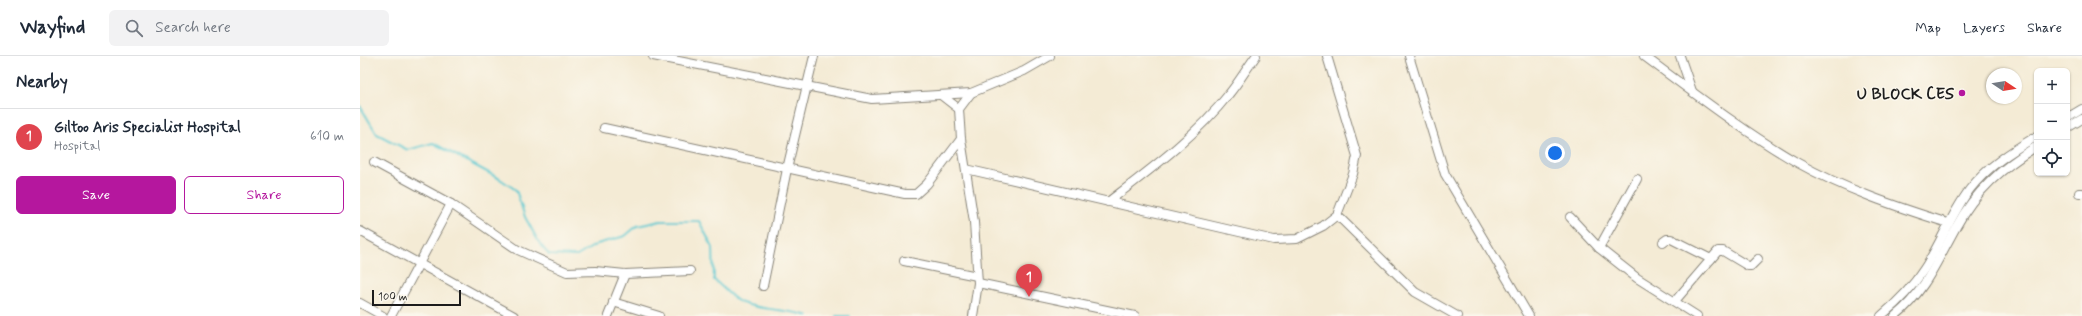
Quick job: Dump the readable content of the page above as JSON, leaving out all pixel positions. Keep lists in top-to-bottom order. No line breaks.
{"places":["U BLOCK CES"],"scale_bar":"100 m","north":"right","page":{"header":"Wayfind","search":"Search here","nav":["Map","Layers","Share"],"heading":"Nearby","map_buttons":["+","−"],"list":[{"mark":"1","name":"Giltoo Aris Specialist Hospital","note":"Hospital","value":"610 m"}],"buttons":["Save","Share"],"pins":"1","scale":"100 m"}}
